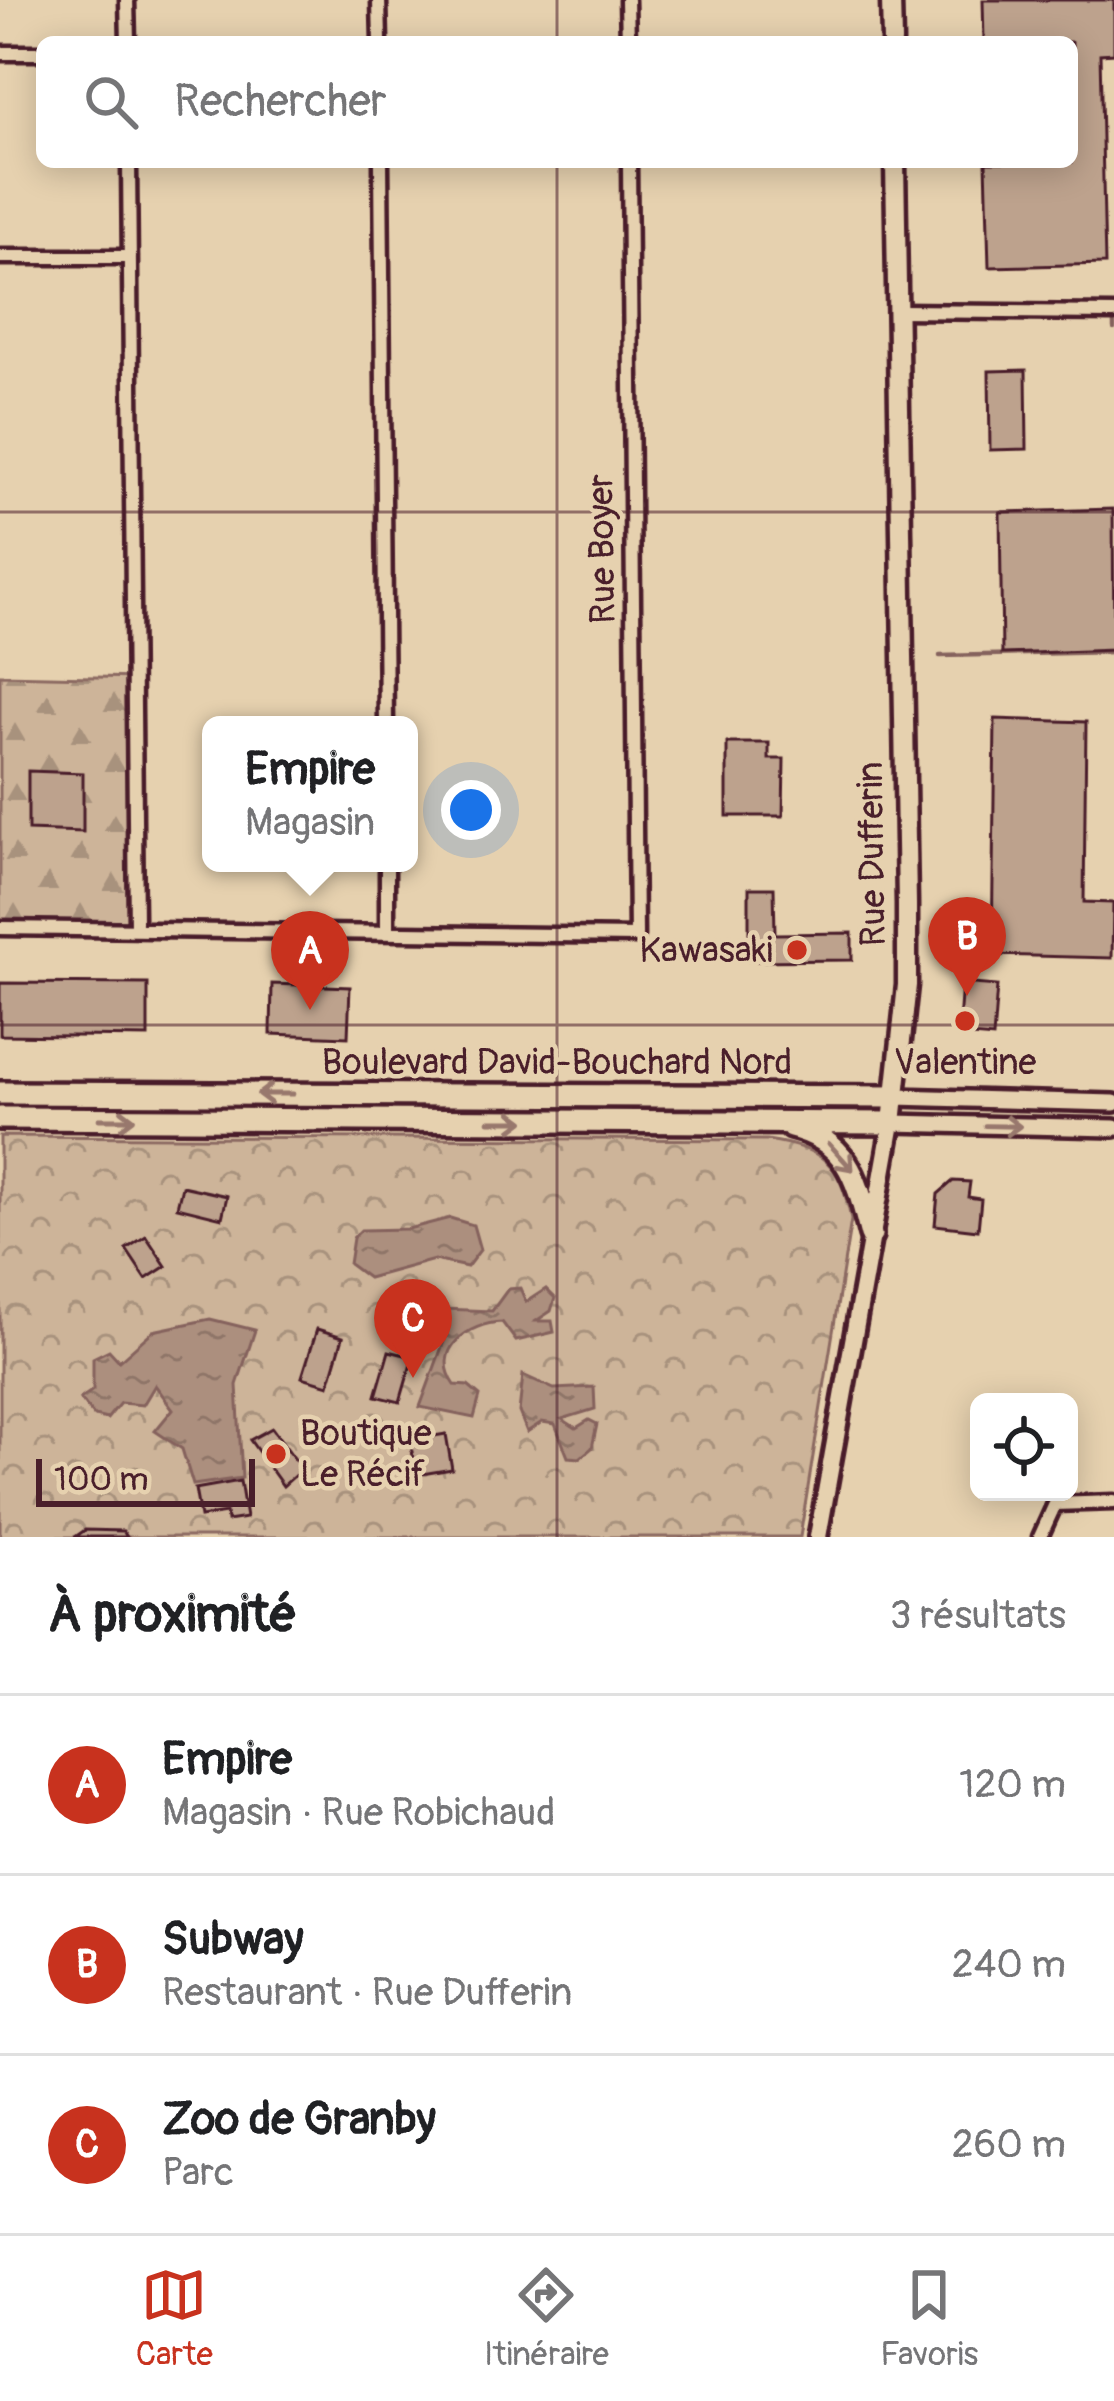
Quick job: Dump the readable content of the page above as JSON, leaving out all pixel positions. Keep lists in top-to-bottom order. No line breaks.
{"streets":{"highway":["Boulevard David-Bouchard Nord"],"main road":["Rue Dufferin"],"street":["Rue Boyer"]},"crossings":[["Rue Dufferin","Boulevard David-Bouchard Nord"]],"places":["Kawasaki","Valentine","Boutique Le Récif"],"scale_bar":"100 m","page":{"search":"Rechercher","popup":["Empire","Magasin"],"pins":["B","A","C"],"scale":"100 m","heading":["À proximité","3 résultats"],"list":[{"mark":"A","name":"Empire","note":"Magasin · Rue Robichaud","value":"120 m"},{"mark":"B","name":"Subway","note":"Restaurant · Rue Dufferin","value":"240 m"},{"mark":"C","name":"Zoo de Granby","note":"Parc","value":"260 m"}],"nav":["Carte","Itinéraire","Favoris"]}}
